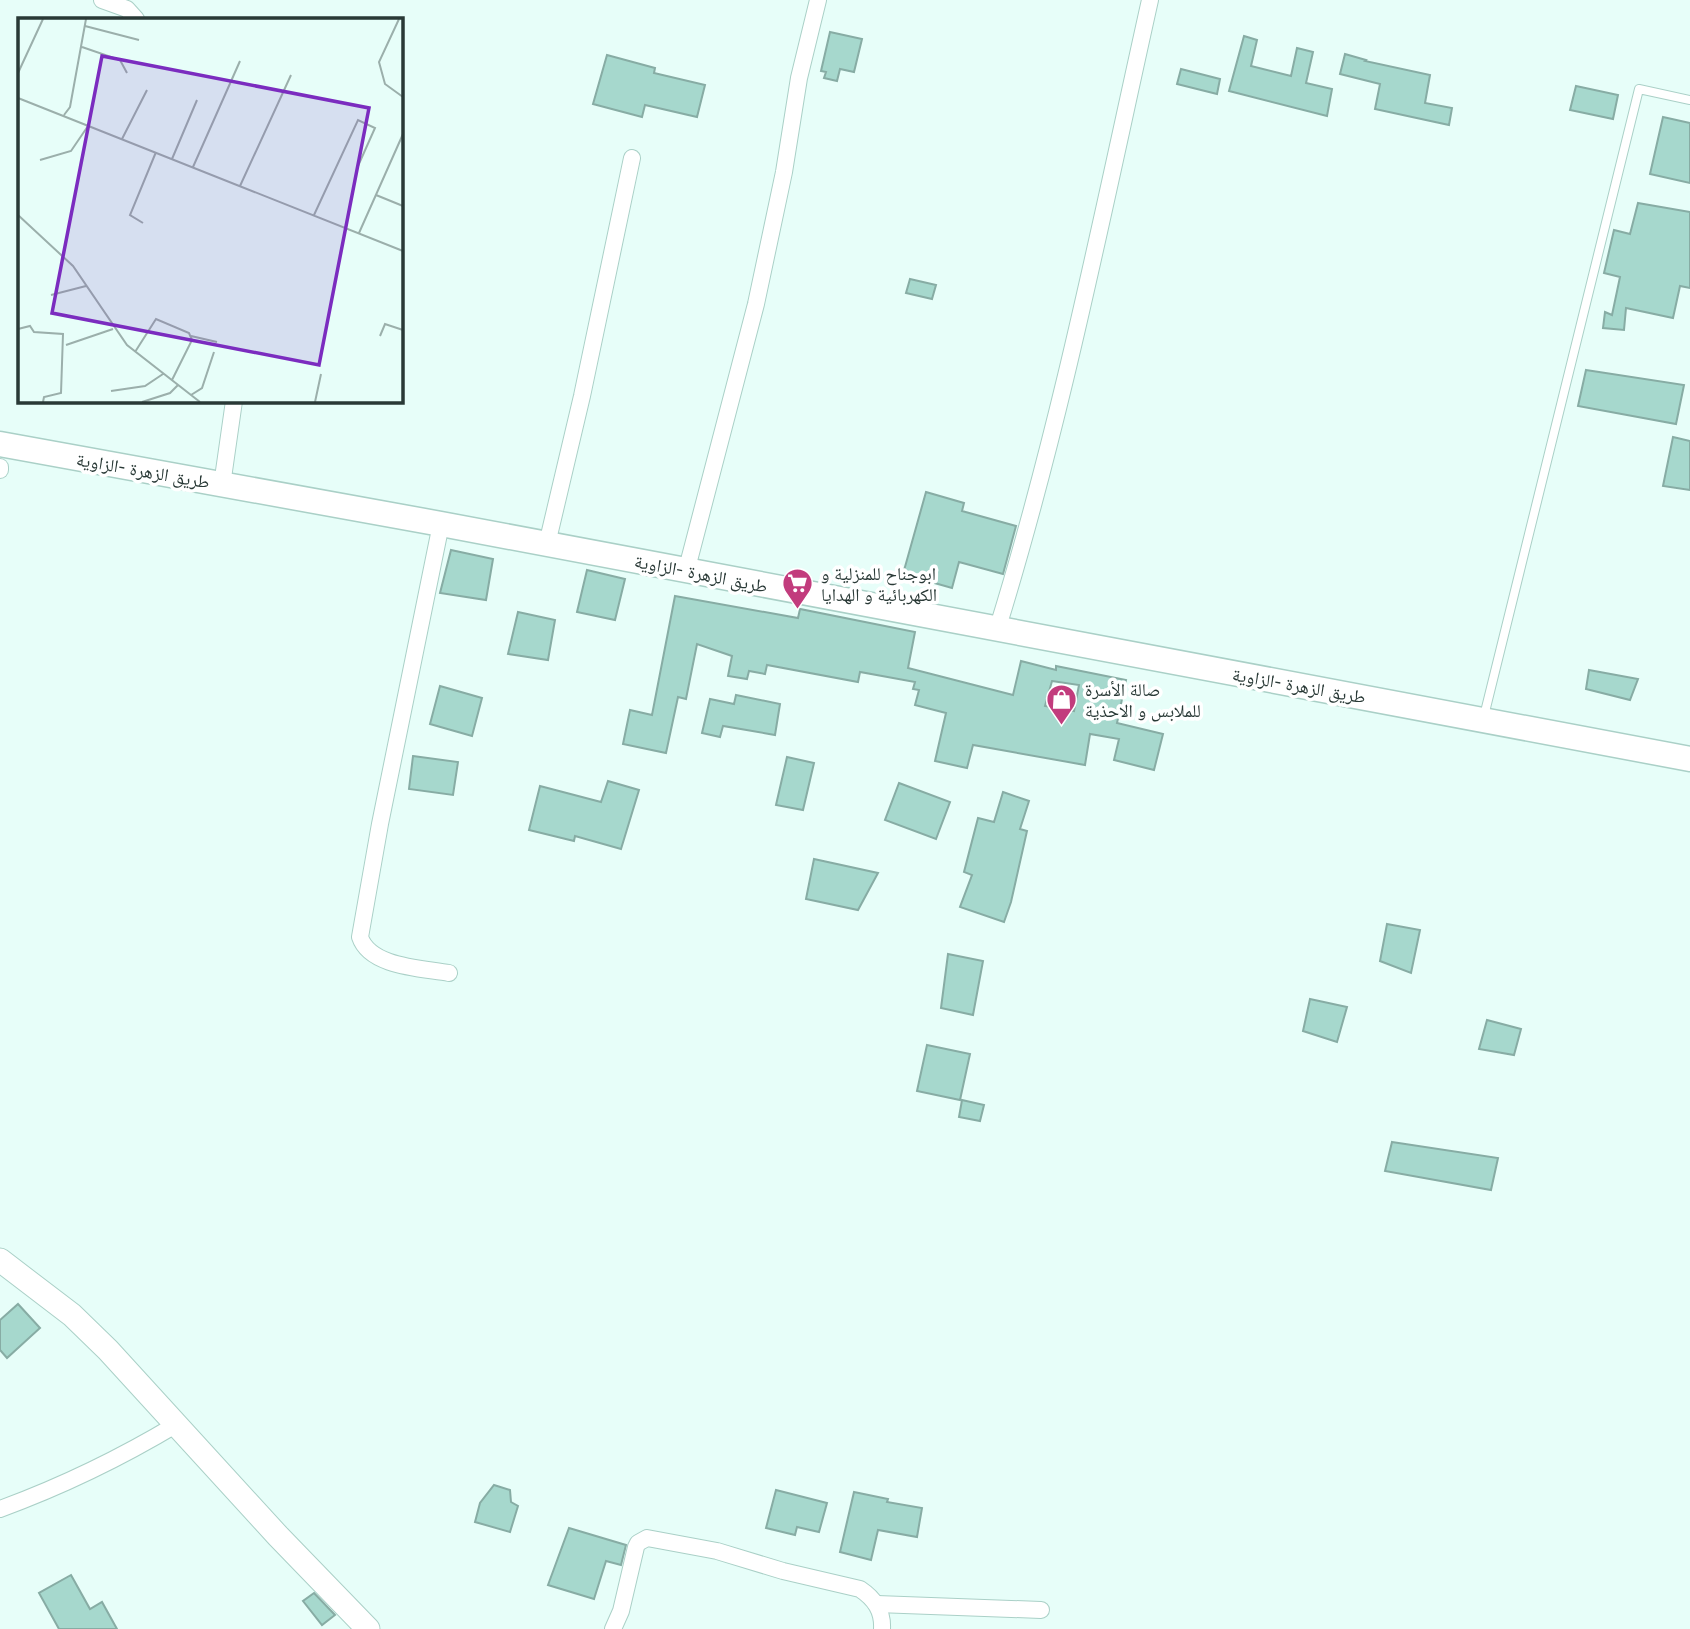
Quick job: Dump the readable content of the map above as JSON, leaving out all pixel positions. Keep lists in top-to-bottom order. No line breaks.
{"streets":{"main road":["طريق الزهرة -الزاوية"]},"places":{"supermarket":["ابوجناح للمنزلية و الكهربائية و الهدايا"],"shop":["صالة الأسرة للملابس و الاحذية"]}}
